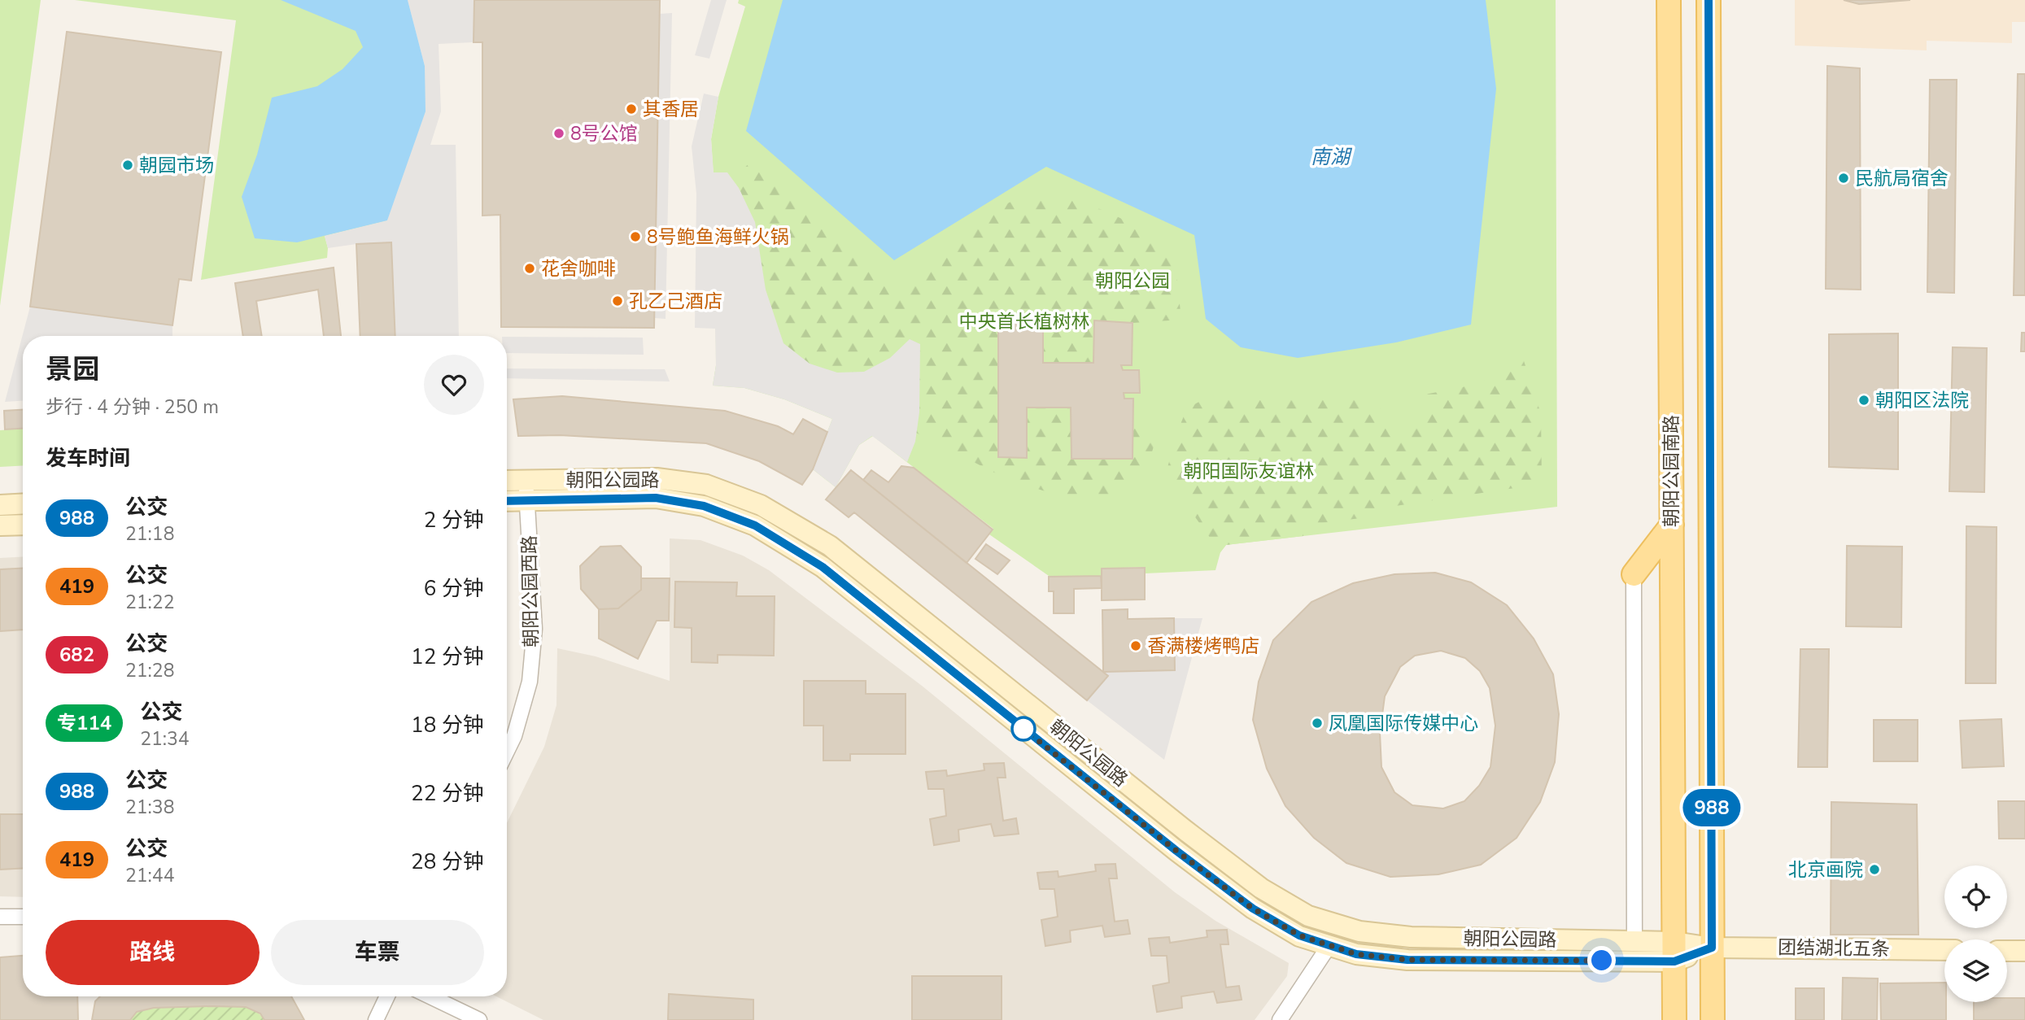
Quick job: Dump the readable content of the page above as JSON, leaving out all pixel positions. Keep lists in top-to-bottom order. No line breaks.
{"streets":{"main road":["朝阳公园南路","朝阳公园路","团结湖北五条"],"street":["朝阳公园西路"]},"crossings":[["朝阳公园南路","朝阳公园路"],["朝阳公园南路","团结湖北五条"],["朝阳公园路","朝阳公园西路"],["朝阳公园路","团结湖北五条"]],"water":["南湖"],"parks":["朝阳公园","中央首长植树林","朝阳国际友谊林"],"places":["其香居","8号公馆","朝园市场","民航局宿舍","8号鲍鱼海鲜火锅","花舍咖啡","孔乙己酒店","朝阳区法院","香满楼烤鸭店","凤凰国际传媒中心","北京画院"],"lines":["bus line 988"],"page":{"on_map":"988","heading":[["景园","步行 · 4 分钟 · 250 m"],"发车时间"],"list":[{"mark":"988","name":"公交","note":"21:18","value":"2 分钟"},{"mark":"419","name":"公交","note":"21:22","value":"6 分钟"},{"mark":"682","name":"公交","note":"21:28","value":"12 分钟"},{"mark":"专114","name":"公交","note":"21:34","value":"18 分钟"},{"mark":"988","name":"公交","note":"21:38","value":"22 分钟"},{"mark":"419","name":"公交","note":"21:44","value":"28 分钟"}],"buttons":["路线","车票"]}}
